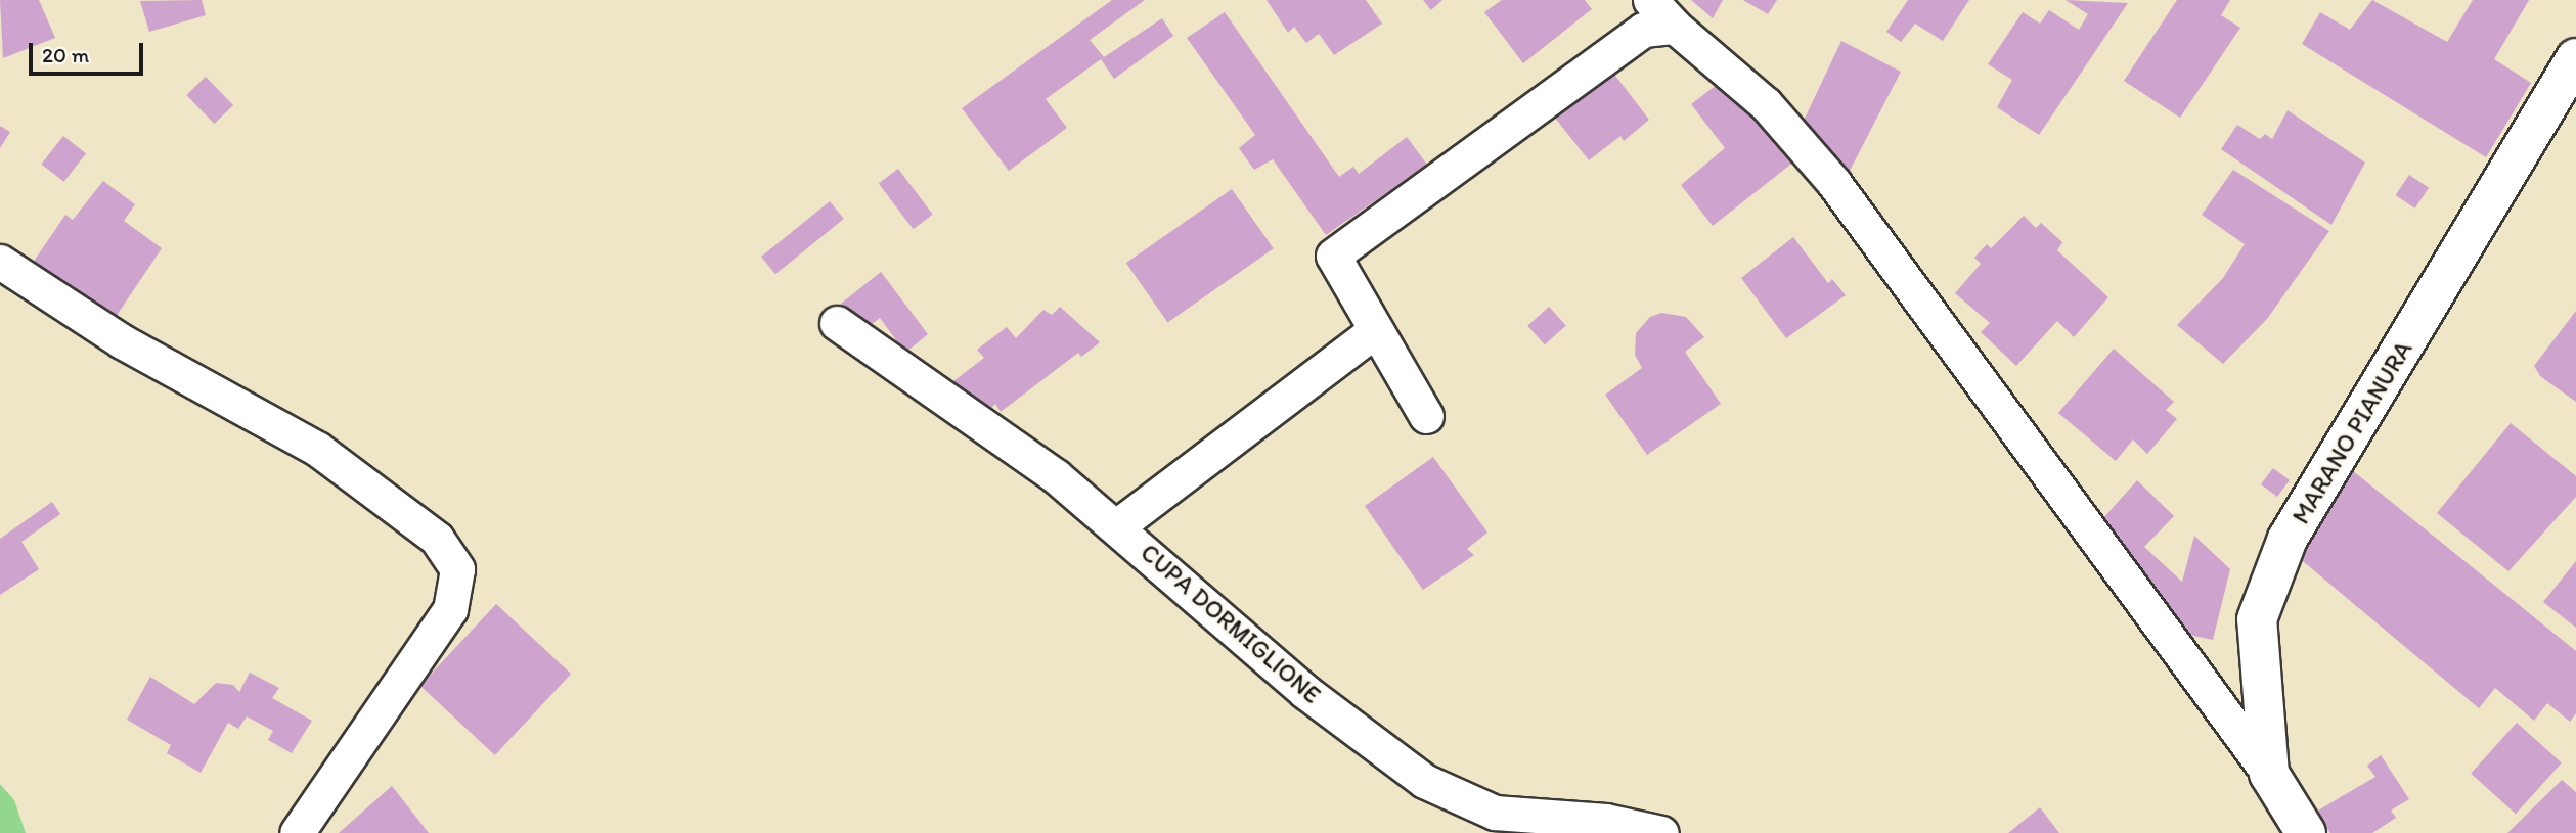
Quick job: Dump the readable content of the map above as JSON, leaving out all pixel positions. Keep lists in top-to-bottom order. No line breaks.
{"streets":{"street":["MARANO PIANURA","CUPA DORMIGLIONE"]},"scale_bar":"20 m"}
